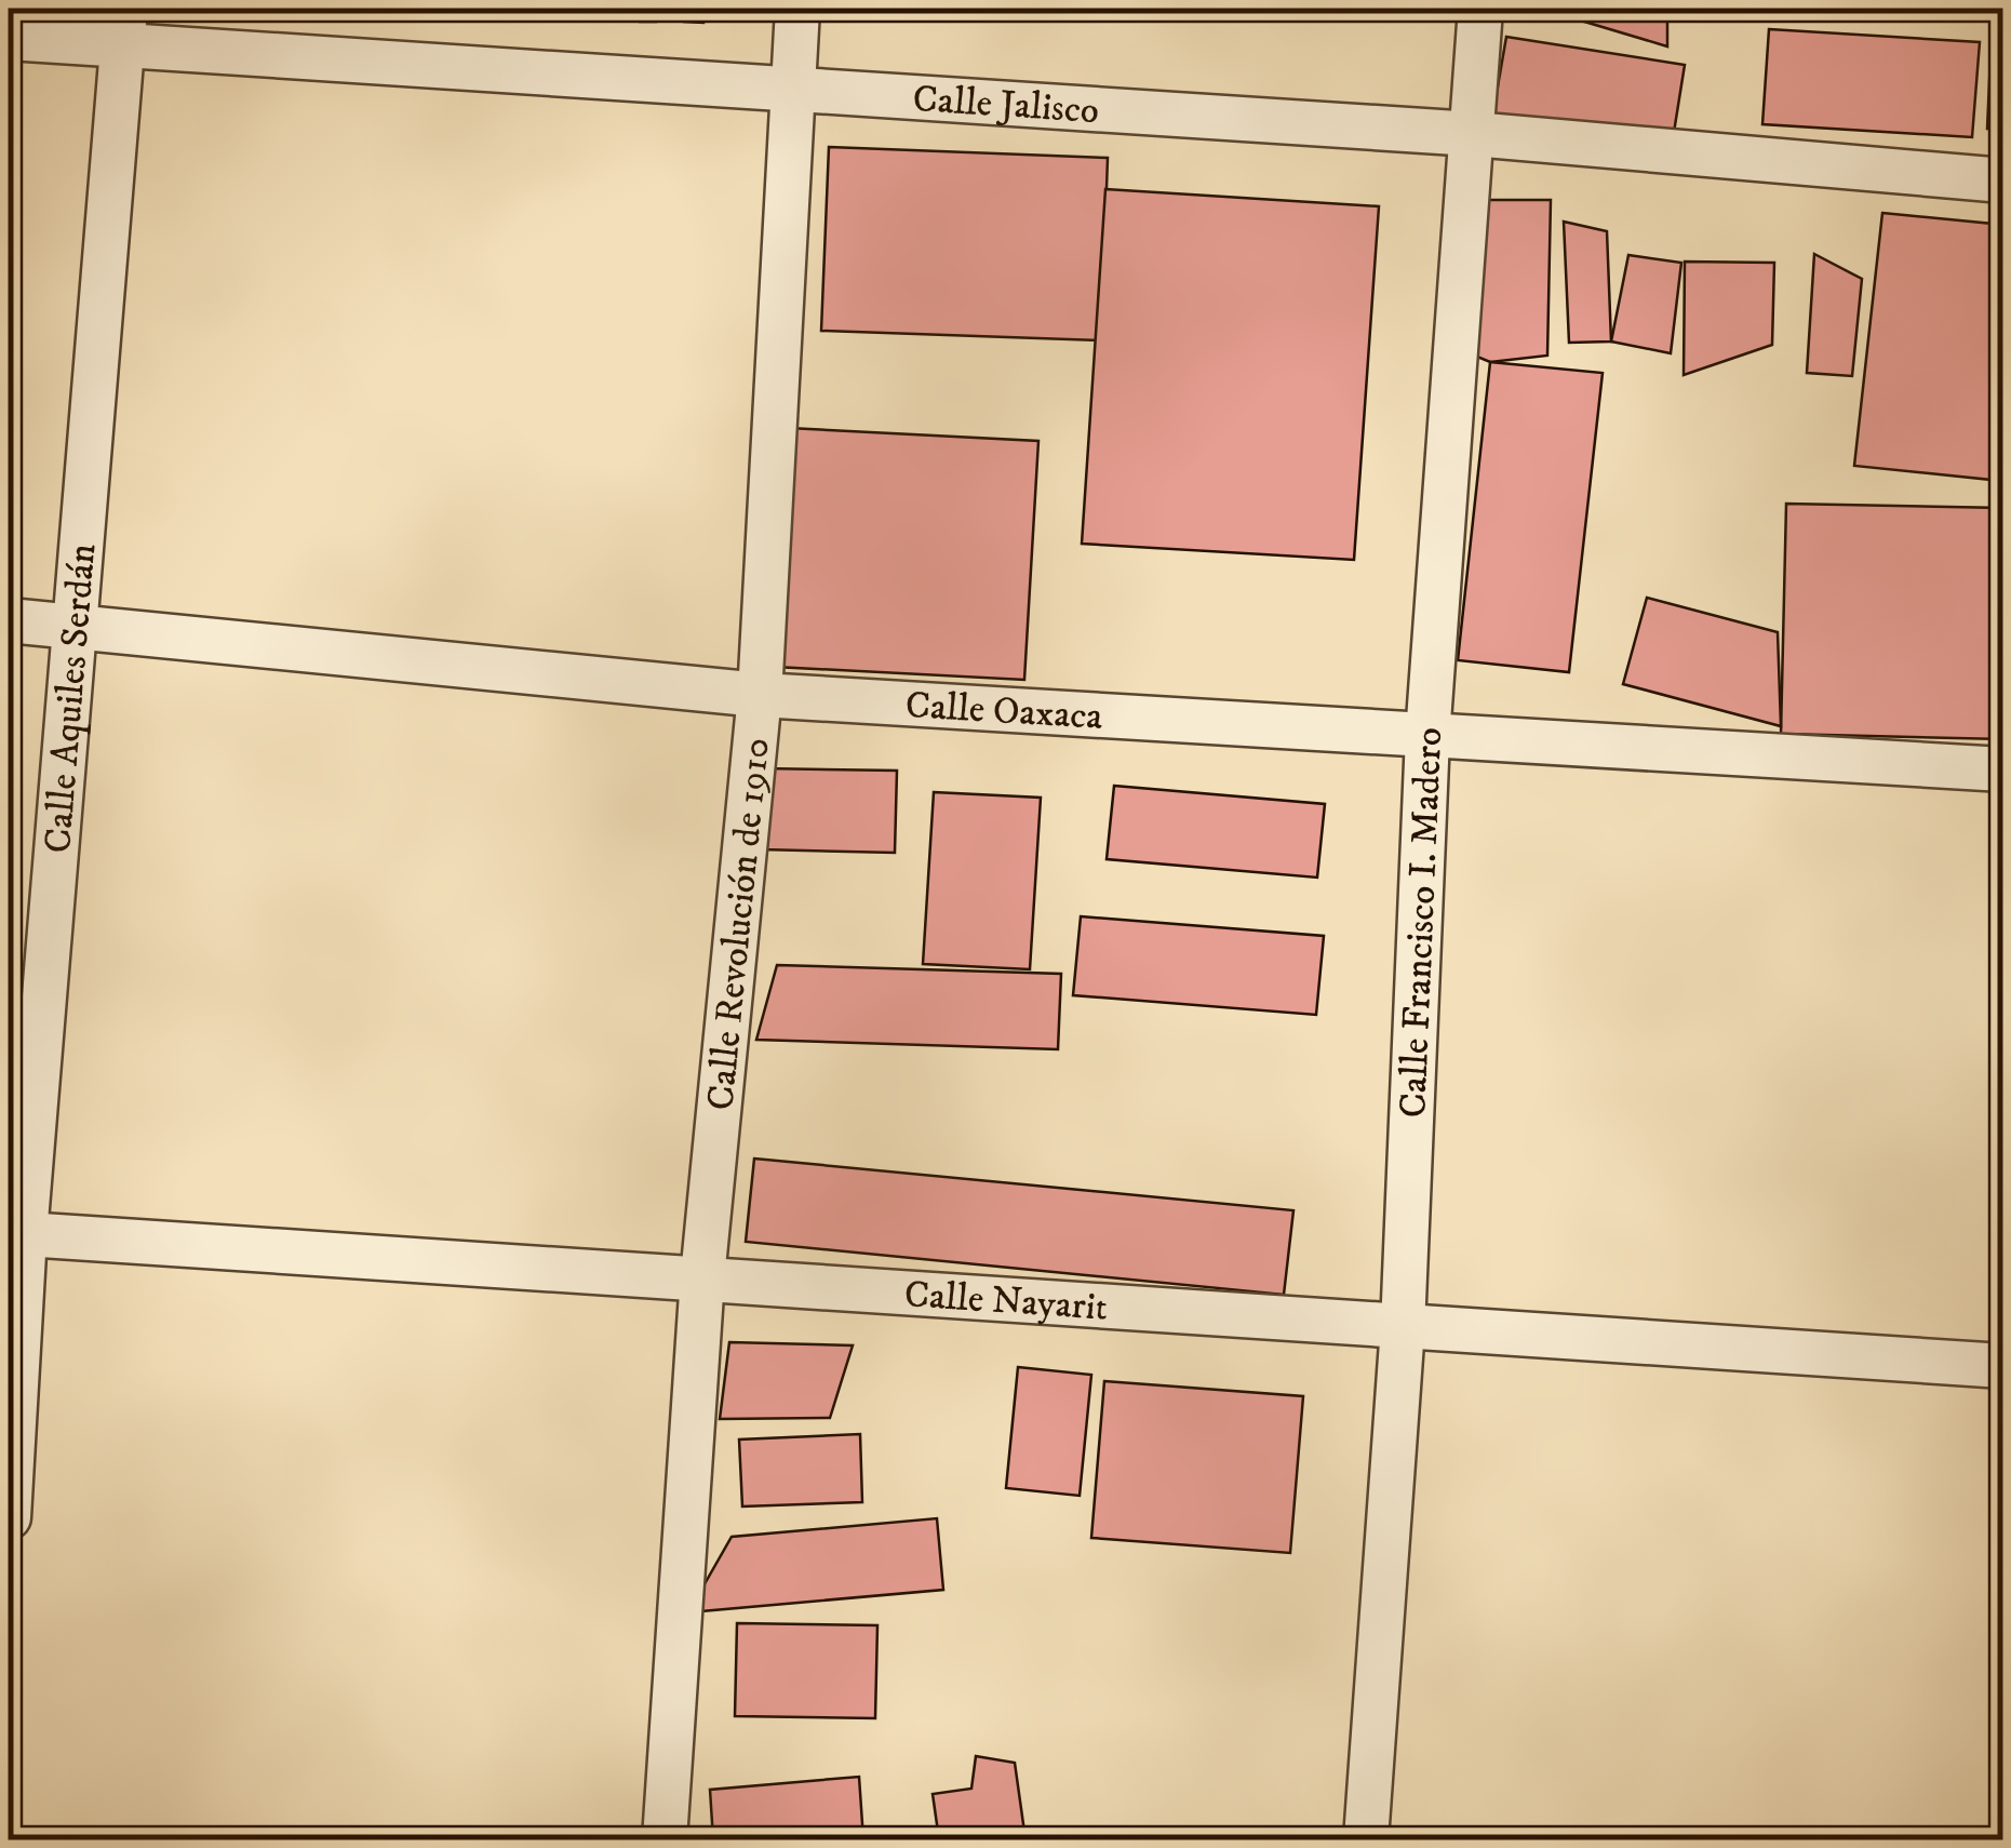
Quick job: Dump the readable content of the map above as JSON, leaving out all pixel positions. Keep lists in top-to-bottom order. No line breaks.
{"streets":{"street":["Calle Jalisco","Calle Aquiles Serdán","Calle Oaxaca","Calle Revolución de 1910","Calle Francisco I. Madero","Calle Nayarit"]},"crossings":[["Calle Jalisco","Calle Aquiles Serdán"],["Calle Jalisco","Calle Revolución de 1910"],["Calle Jalisco","Calle Francisco I. Madero"],["Calle Aquiles Serdán","Calle Oaxaca"],["Calle Aquiles Serdán","Calle Nayarit"],["Calle Oaxaca","Calle Revolución de 1910"],["Calle Oaxaca","Calle Francisco I. Madero"],["Calle Revolución de 1910","Calle Nayarit"],["Calle Francisco I. Madero","Calle Nayarit"]]}
